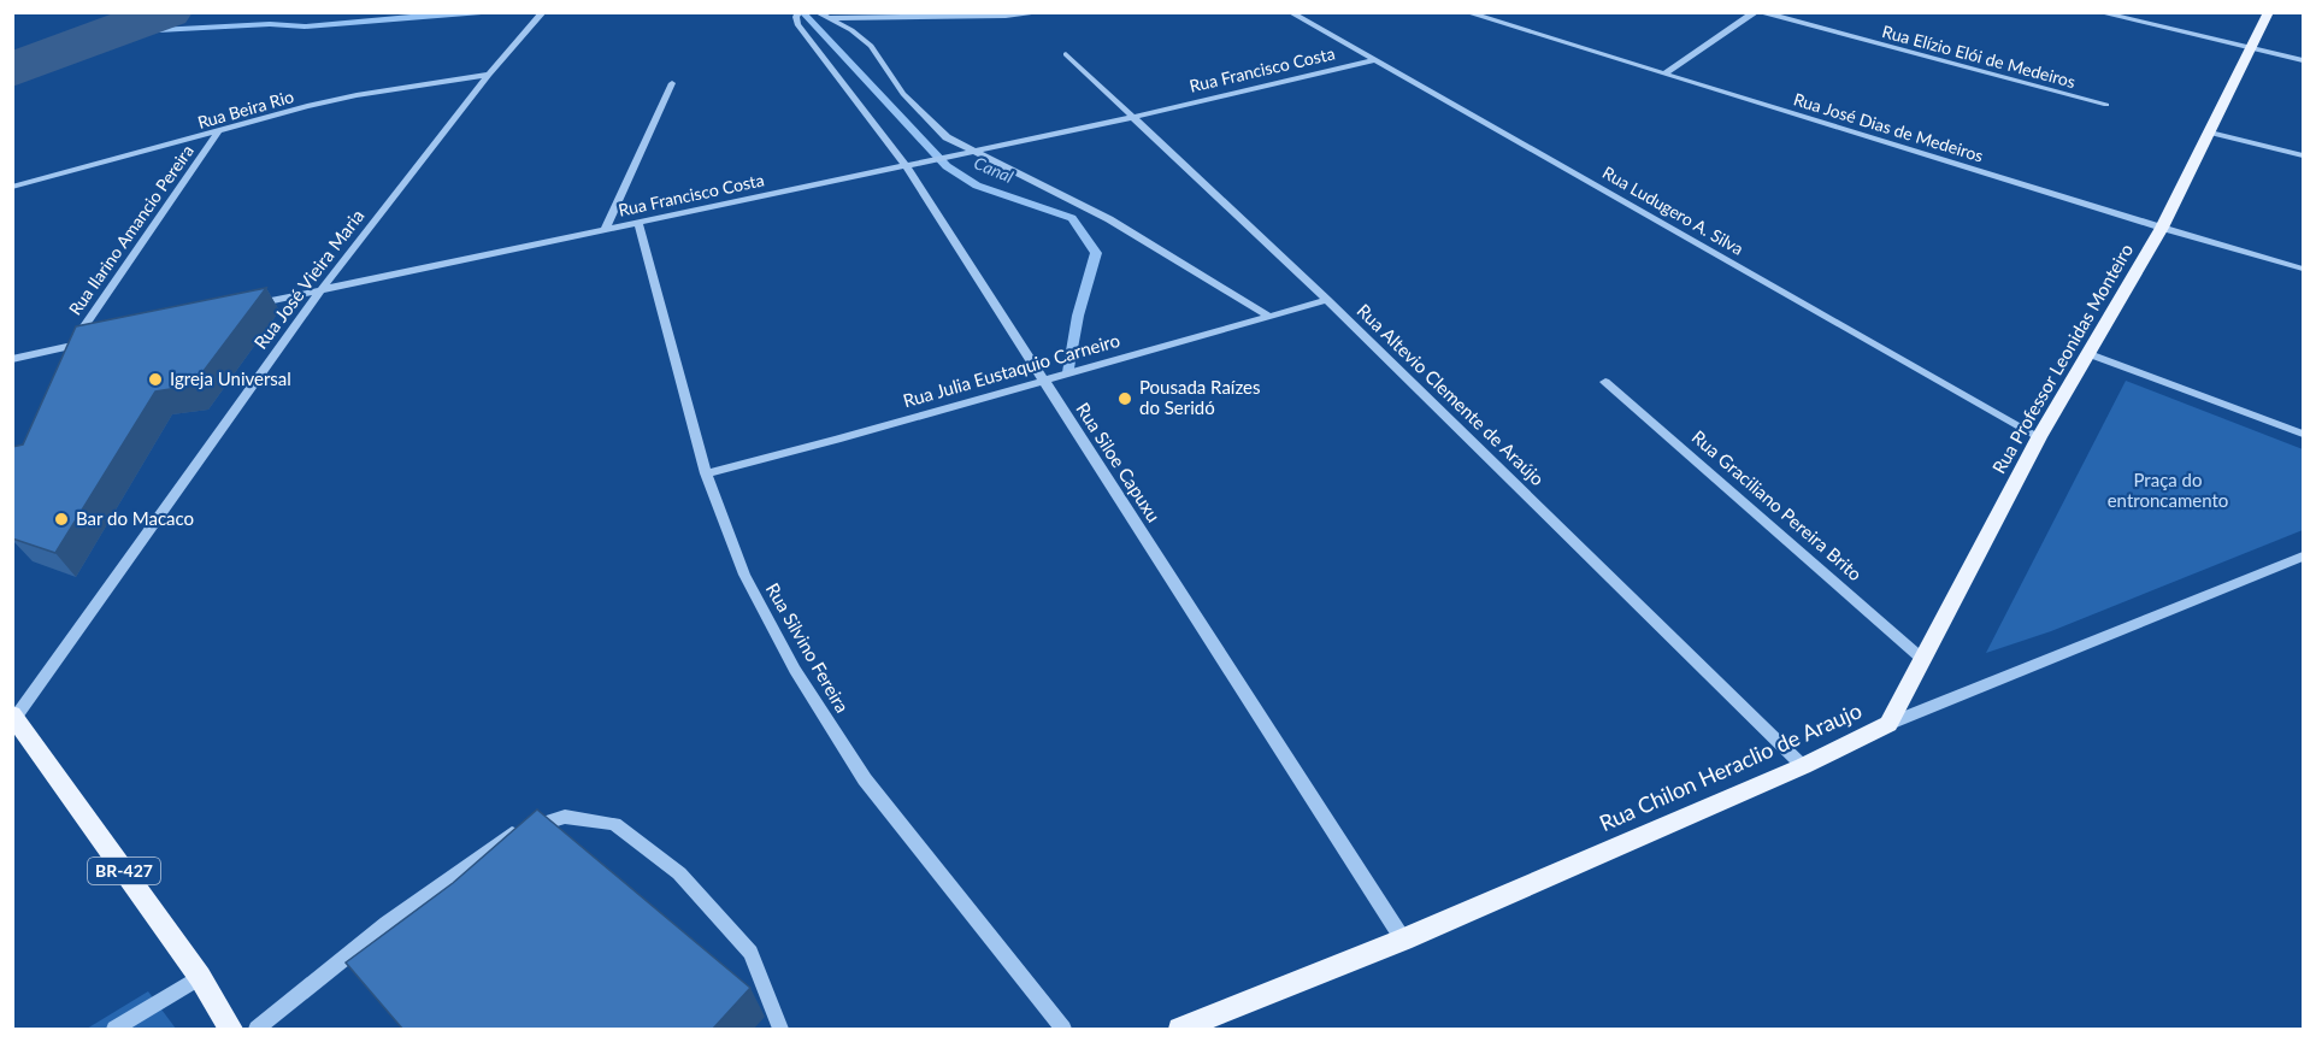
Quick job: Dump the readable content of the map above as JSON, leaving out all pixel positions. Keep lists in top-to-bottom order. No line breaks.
{"streets":{"main road":["Rua Professor Leonidas Monteiro","Rua Chilon Heraclio de Araujo","BR-427"],"street":["Rua Elízio Elói de Medeiros","Rua Francisco Costa","Rua Beira Rio","Rua José Dias de Medeiros","Rua Ludugero A. Silva","Rua Ilarino Amancio Pereira","Rua José Vieira Maria","Rua Julia Eustaquio Carneiro","Rua Altevio Clemente de Araújo","Rua Siloe Capuxu","Rua Graciliano Pereira Brito","Rua Silvino Fereira"]},"crossings":[["Rua Francisco Costa","Rua Ludugero A. Silva"],["Rua Francisco Costa","Rua José Vieira Maria"],["Rua Francisco Costa","Rua Altevio Clemente de Araújo"],["Rua Francisco Costa","Rua Siloe Capuxu"],["Rua Francisco Costa","Rua Silvino Fereira"],["Rua Beira Rio","Rua Ilarino Amancio Pereira"],["Rua Beira Rio","Rua José Vieira Maria"],["Rua José Dias de Medeiros","Rua Professor Leonidas Monteiro"],["Rua Ludugero A. Silva","Rua Professor Leonidas Monteiro"],["Rua José Vieira Maria","BR-427"],["Rua Professor Leonidas Monteiro","Rua Graciliano Pereira Brito"],["Rua Professor Leonidas Monteiro","Rua Chilon Heraclio de Araujo"],["Rua Julia Eustaquio Carneiro","Rua Altevio Clemente de Araújo"],["Rua Julia Eustaquio Carneiro","Rua Siloe Capuxu"],["Rua Julia Eustaquio Carneiro","Rua Silvino Fereira"],["Rua Altevio Clemente de Araújo","Rua Chilon Heraclio de Araujo"],["Rua Siloe Capuxu","Rua Chilon Heraclio de Araujo"]],"water":["Canal"],"parks":["Praça do entroncamento"],"places":["Igreja Universal","Pousada Raízes do Seridó","Bar do Macaco"]}
